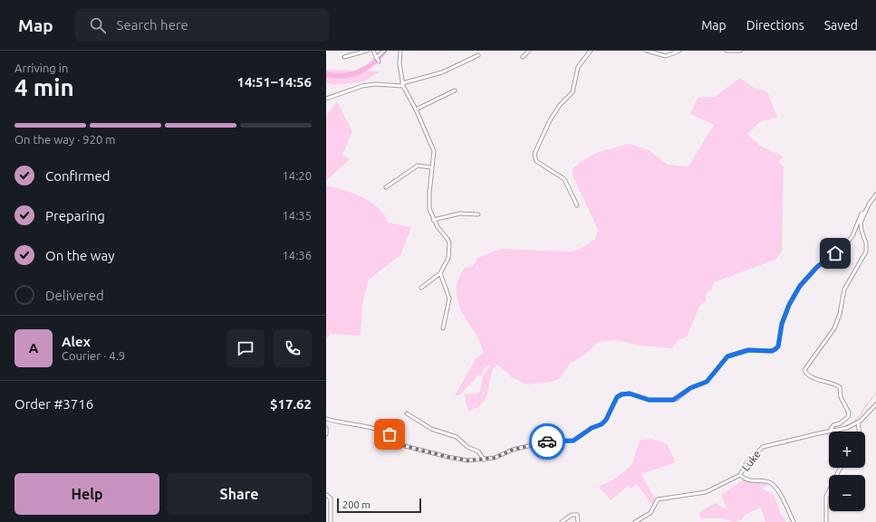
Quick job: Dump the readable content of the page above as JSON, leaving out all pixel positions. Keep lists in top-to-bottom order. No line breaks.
{"streets":{"street":["Luke"]},"scale_bar":"200 m","page":{"header":"Map","search":"Search here","nav":["Map","Directions","Saved"],"heading":["4 min","Arriving in","14:51–14:56"],"panel":["Alex","Courier · 4.9","Order #3716","$17.62"],"bar":"On the way · 920 m","list":[["Confirmed","14:20"],["Preparing","14:35"],["On the way","14:36"],"Delivered"],"round":"A","map_buttons":["+","−"],"buttons":["Help","Share"],"scale":"200 m"}}
